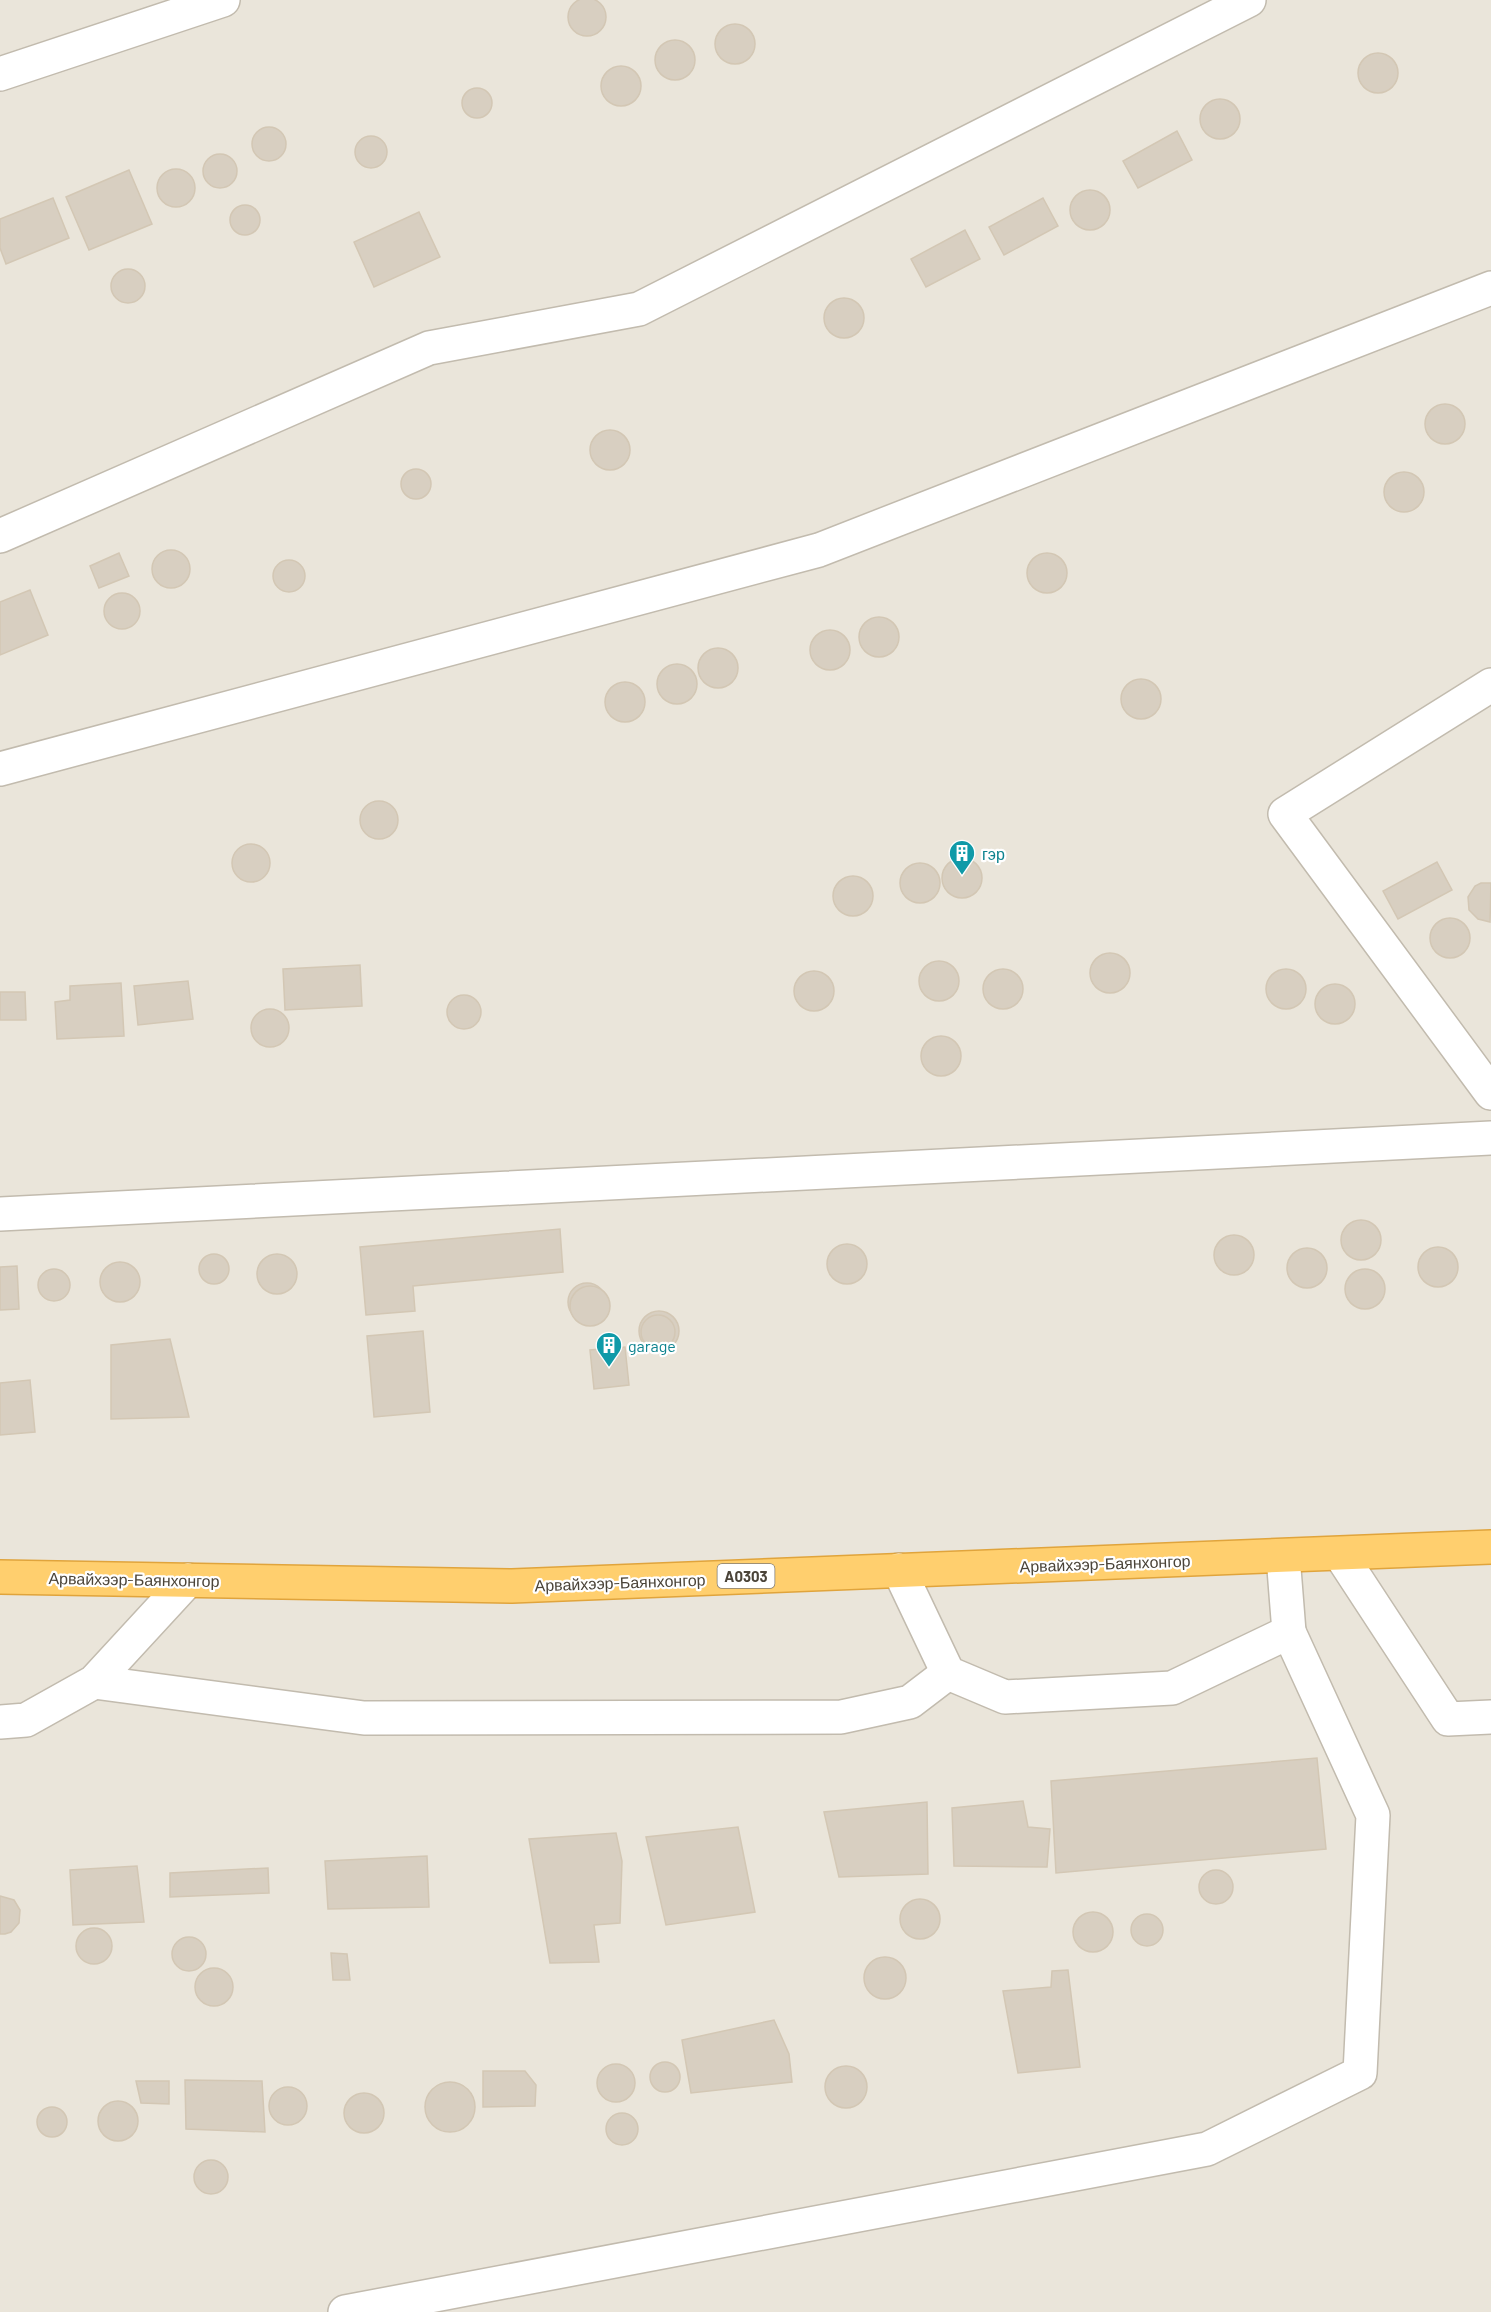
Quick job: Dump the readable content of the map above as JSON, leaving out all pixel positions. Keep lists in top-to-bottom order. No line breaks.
{"streets":{"highway":["Арвайхээр-Баянхонгор","A0303"]},"places":{"building":["гэр","garage"]}}
